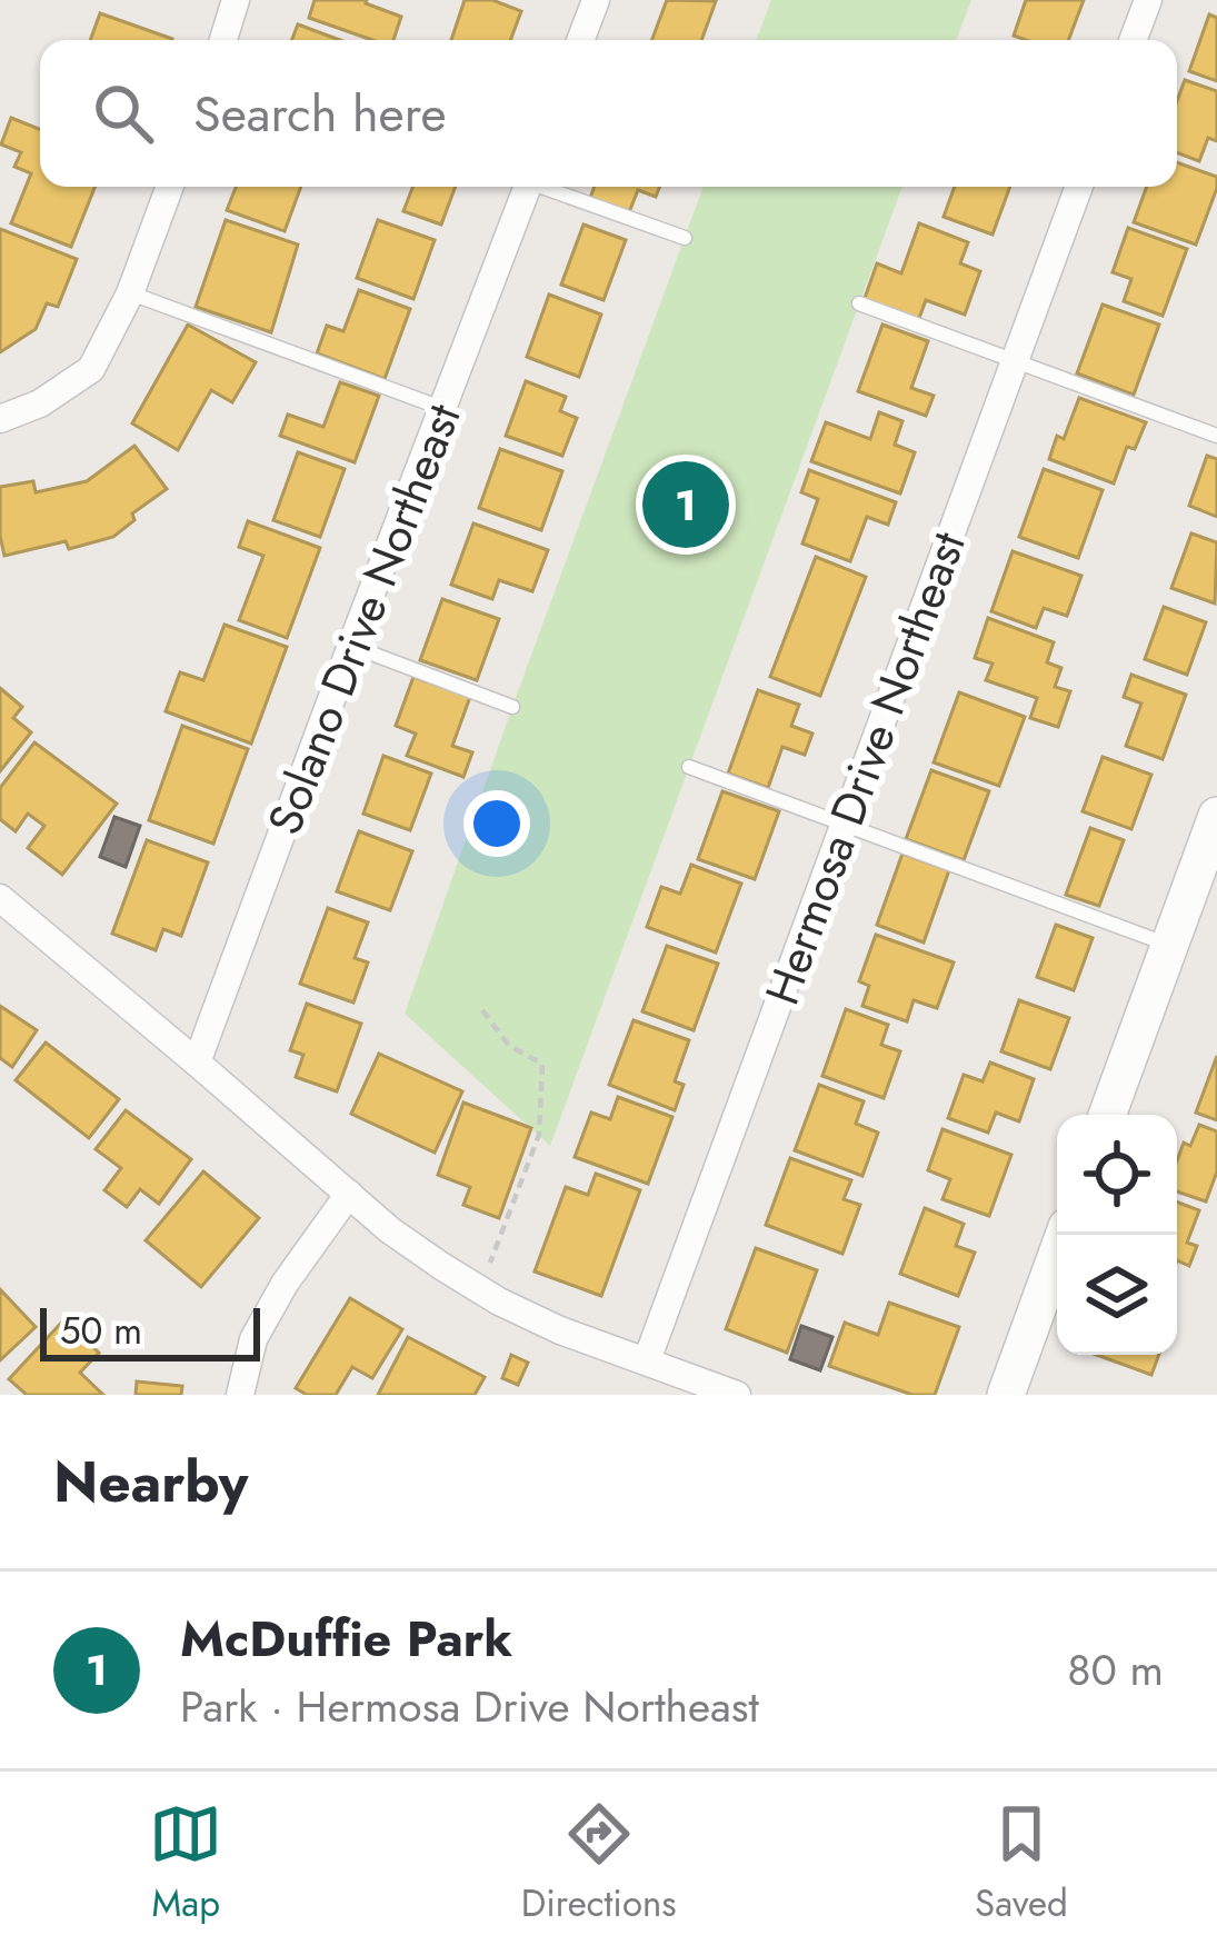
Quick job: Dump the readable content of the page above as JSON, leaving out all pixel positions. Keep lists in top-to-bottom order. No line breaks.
{"streets":{"street":["Solano Drive Northeast","Hermosa Drive Northeast"]},"scale_bar":"50 m","page":{"search":"Search here","pins":"1","scale":"50 m","heading":"Nearby","list":[{"mark":"1","name":"McDuffie Park","note":"Park · Hermosa Drive Northeast","value":"80 m"}],"nav":["Map","Directions","Saved"]}}
